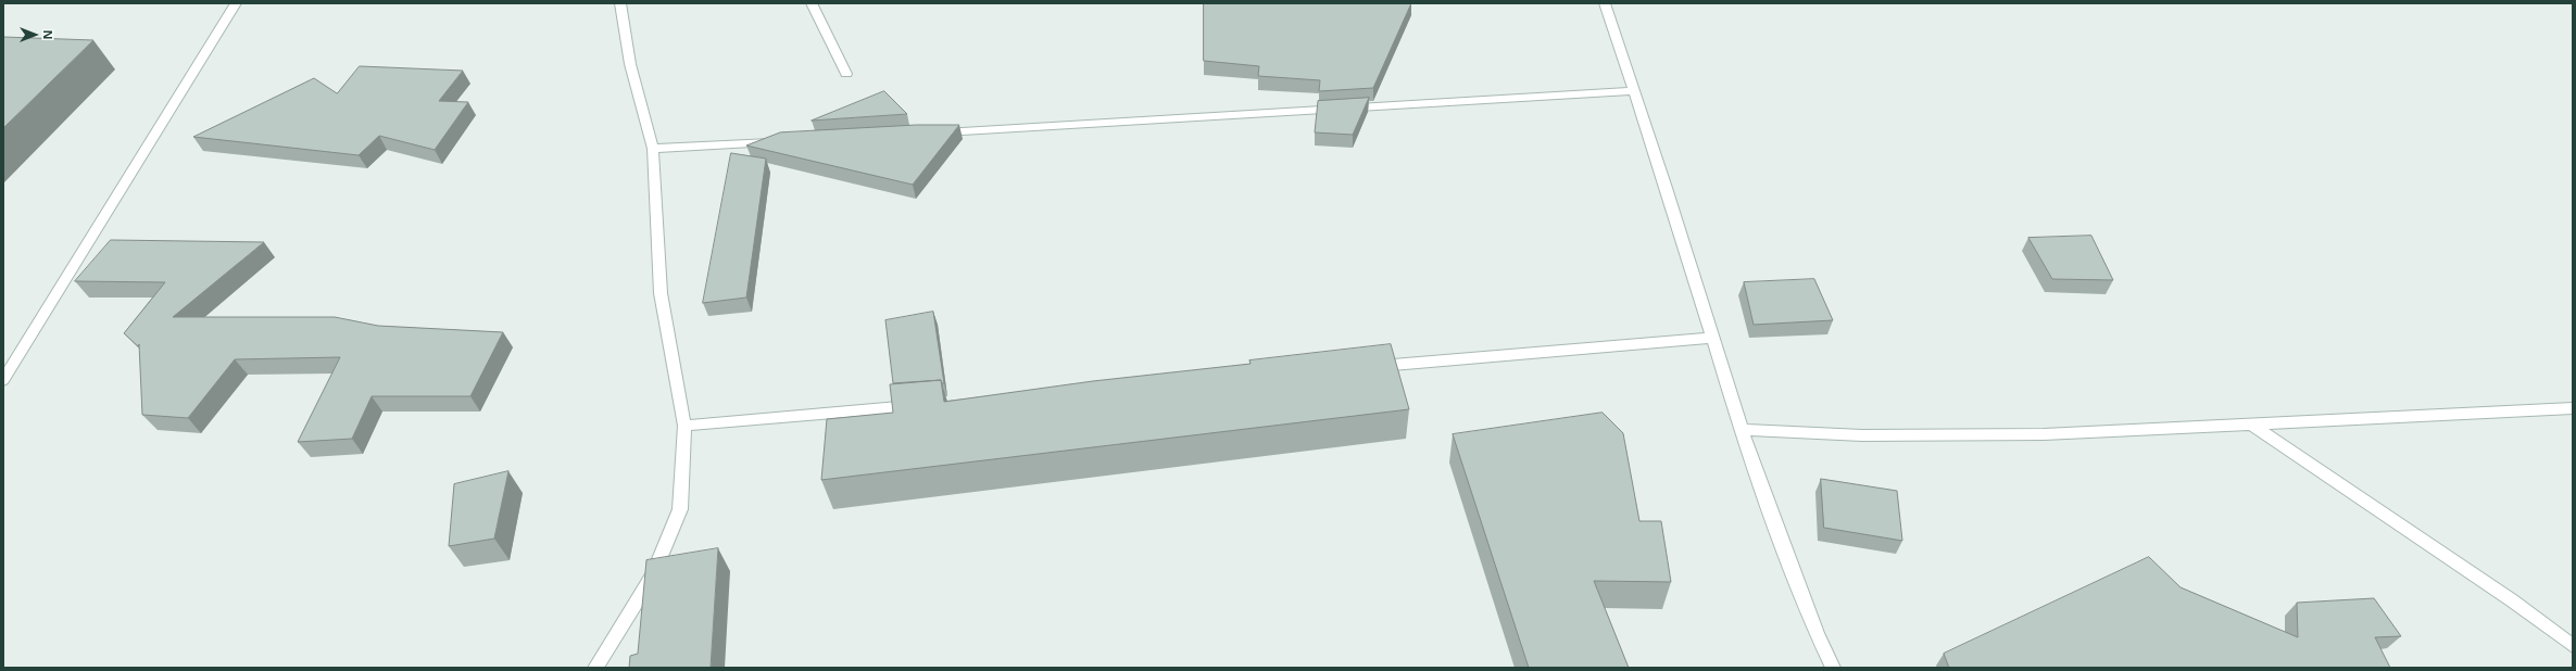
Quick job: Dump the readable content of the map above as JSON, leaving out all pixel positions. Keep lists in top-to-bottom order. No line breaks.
{"north":"right"}
